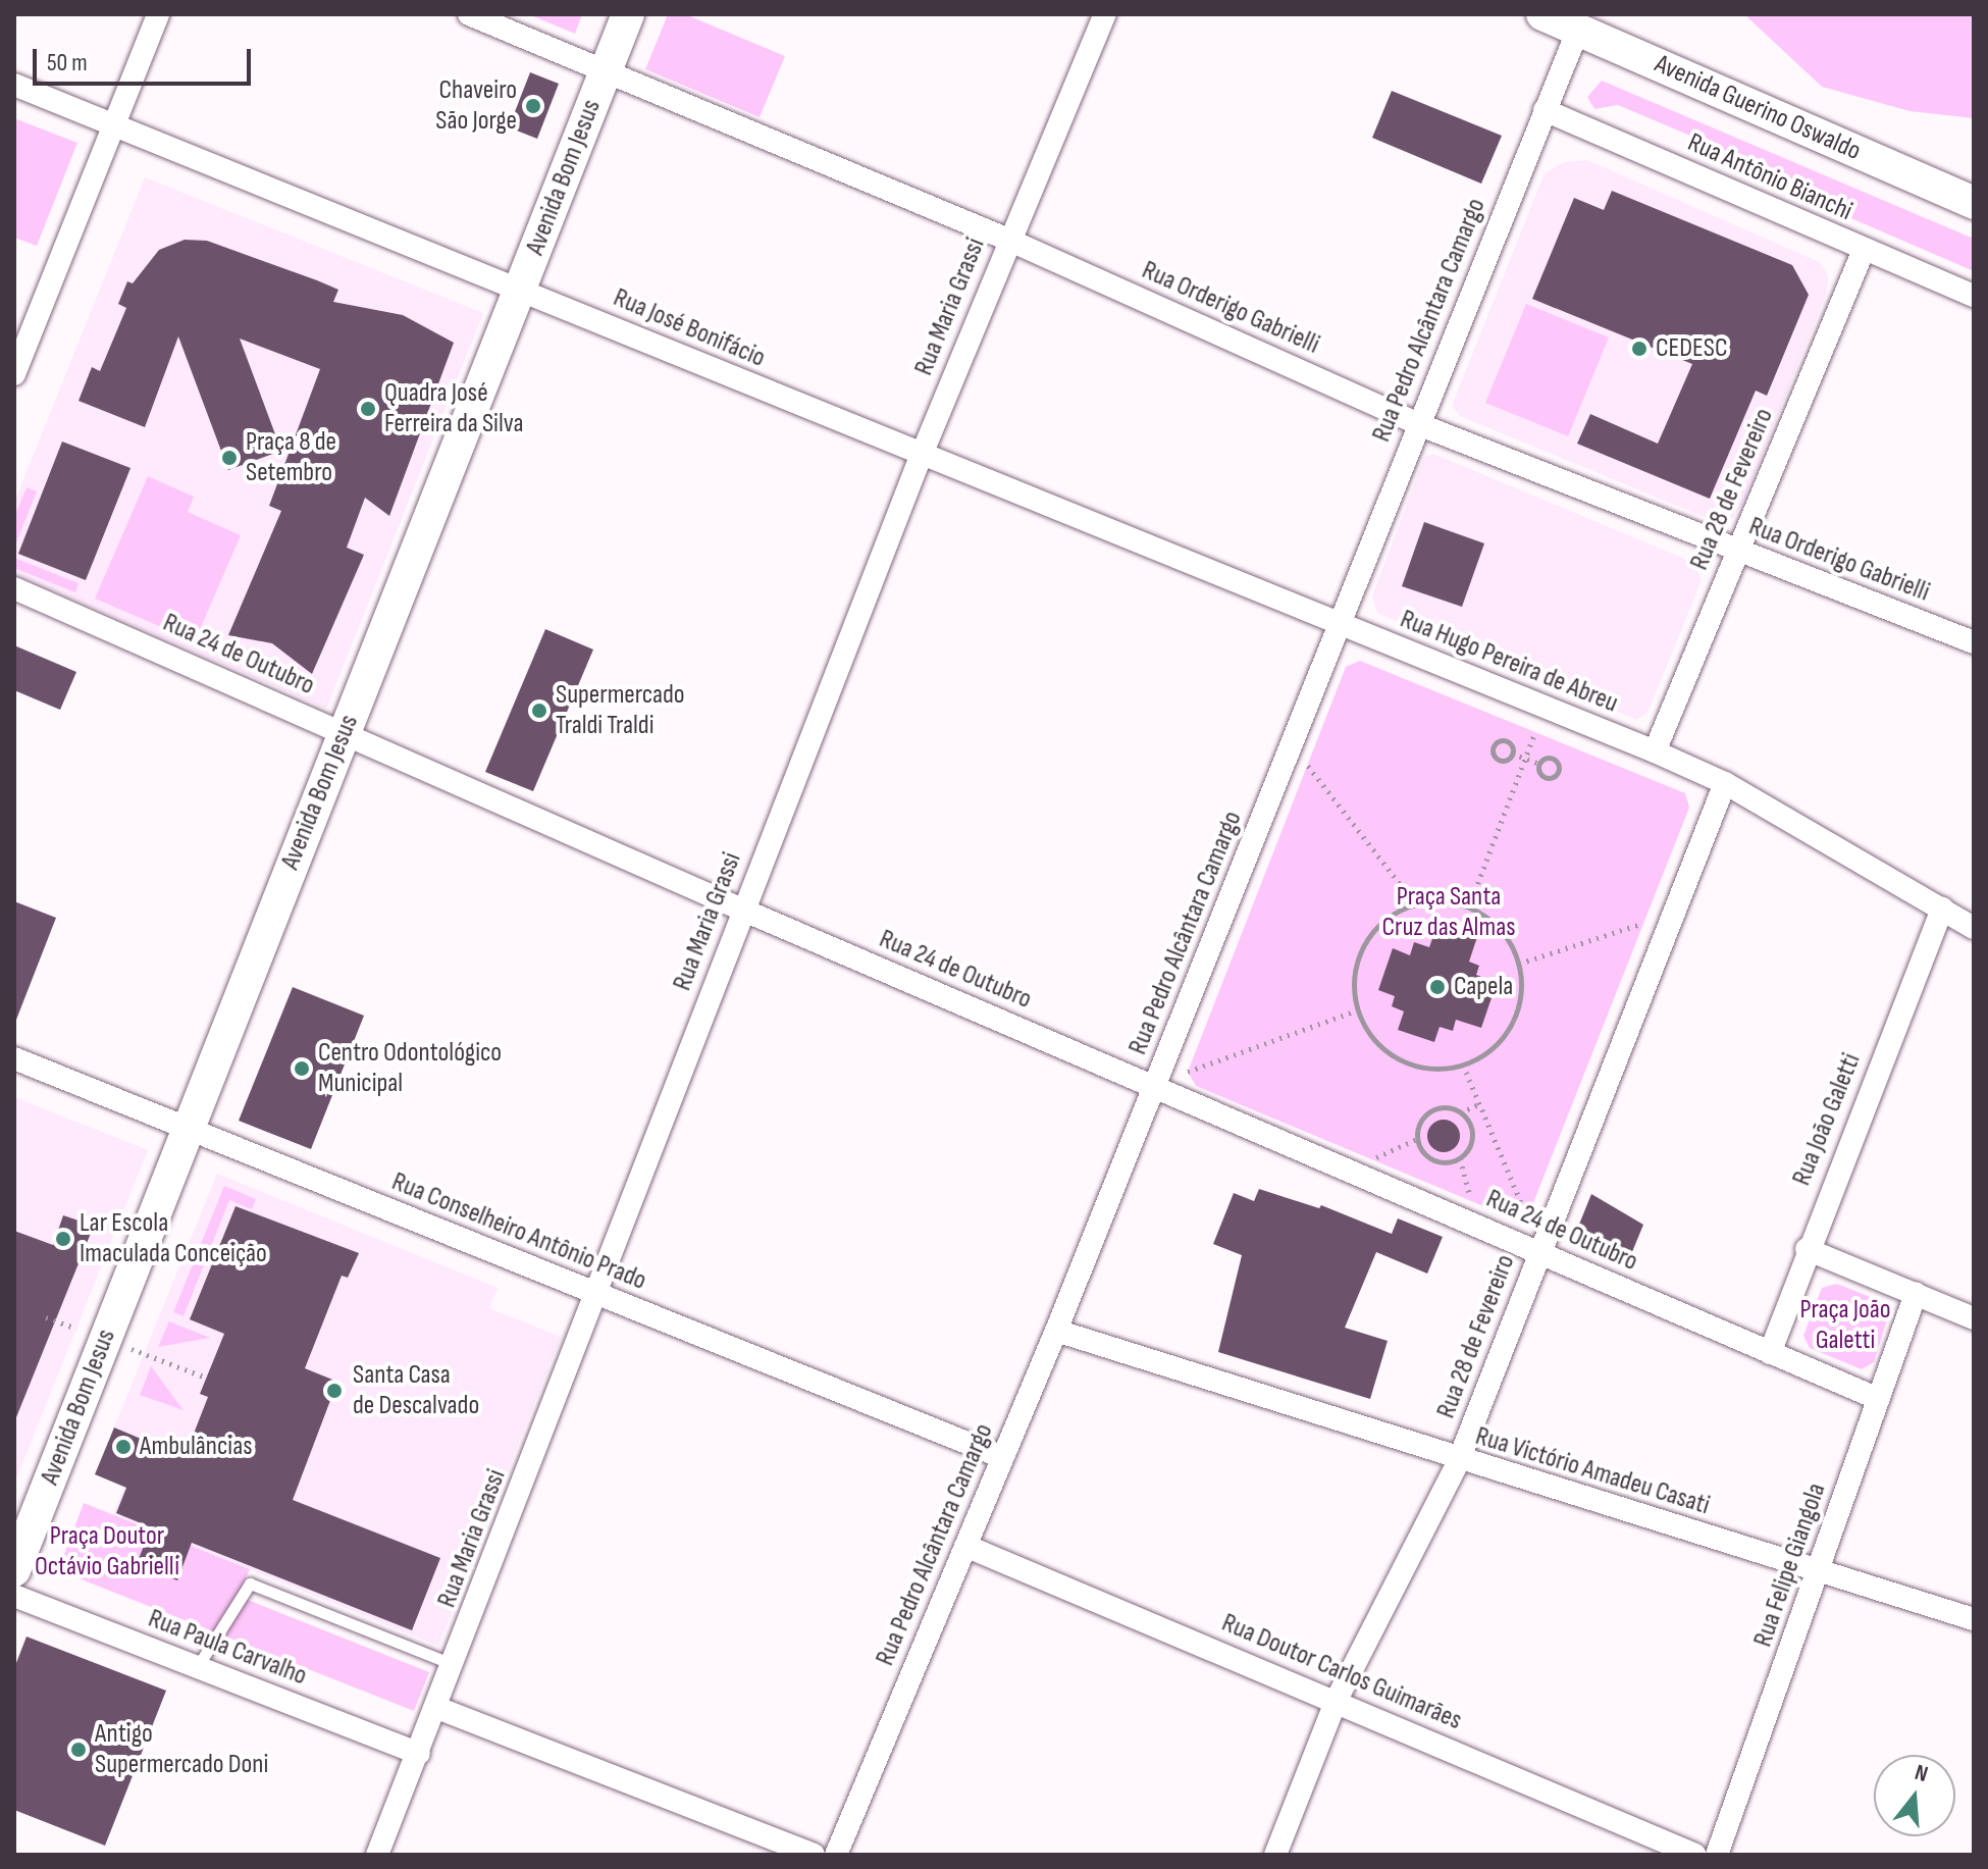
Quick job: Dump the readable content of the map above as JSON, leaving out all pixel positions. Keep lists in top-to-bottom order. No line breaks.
{"streets":{"street":["Avenida Guerino Oswaldo","Avenida Bom Jesus","Rua Antônio Bianchi","Rua Maria Grassi","Rua Orderigo Gabrielli","Rua Pedro Alcântara Camargo","Rua José Bonifácio","Rua 28 de Fevereiro","Rua 24 de Outubro","Rua Hugo Pereira de Abreu","Rua João Galetti","Rua Conselheiro Antônio Prado","Rua Victório Amadeu Casati","Rua Felipe Giangola","Rua Paula Carvalho","Rua Doutor Carlos Guimarães"]},"crossings":[["Avenida Guerino Oswaldo","Rua Pedro Alcântara Camargo"],["Avenida Bom Jesus","Rua Orderigo Gabrielli"],["Avenida Bom Jesus","Rua José Bonifácio"],["Avenida Bom Jesus","Rua 24 de Outubro"],["Avenida Bom Jesus","Rua Conselheiro Antônio Prado"],["Rua Antônio Bianchi","Rua Pedro Alcântara Camargo"],["Rua Antônio Bianchi","Rua 28 de Fevereiro"],["Rua Maria Grassi","Rua Orderigo Gabrielli"],["Rua Maria Grassi","Rua José Bonifácio"],["Rua Maria Grassi","Rua 24 de Outubro"],["Rua Maria Grassi","Rua Conselheiro Antônio Prado"],["Rua Maria Grassi","Rua Paula Carvalho"],["Rua Orderigo Gabrielli","Rua Pedro Alcântara Camargo"],["Rua Orderigo Gabrielli","Rua 28 de Fevereiro"],["Rua Pedro Alcântara Camargo","Rua José Bonifácio"],["Rua Pedro Alcântara Camargo","Rua 24 de Outubro"],["Rua Pedro Alcântara Camargo","Rua Hugo Pereira de Abreu"],["Rua Pedro Alcântara Camargo","Rua Conselheiro Antônio Prado"],["Rua Pedro Alcântara Camargo","Rua Victório Amadeu Casati"],["Rua Pedro Alcântara Camargo","Rua Doutor Carlos Guimarães"],["Rua José Bonifácio","Rua Hugo Pereira de Abreu"],["Rua 28 de Fevereiro","Rua 24 de Outubro"],["Rua 28 de Fevereiro","Rua Hugo Pereira de Abreu"],["Rua 28 de Fevereiro","Rua Victório Amadeu Casati"],["Rua 28 de Fevereiro","Rua Doutor Carlos Guimarães"],["Rua 24 de Outubro","Rua João Galetti"],["Rua 24 de Outubro","Rua Felipe Giangola"],["Rua Hugo Pereira de Abreu","Rua João Galetti"],["Rua Victório Amadeu Casati","Rua Felipe Giangola"]],"parks":["Praça Santa Cruz das Almas","Praça João Galetti","Praça Doutor Octávio Gabrielli"],"places":["Chaveiro São Jorge","CEDESC","Quadra José Ferreira da Silva","Praça 8 de Setembro","Supermercado Traldi Traldi","Capela","Centro Odontológico Municipal","Lar Escola Imaculada Conceição","Santa Casa de Descalvado","Ambulâncias","Antigo Supermercado Doni"],"scale_bar":"50 m","north":"top"}
